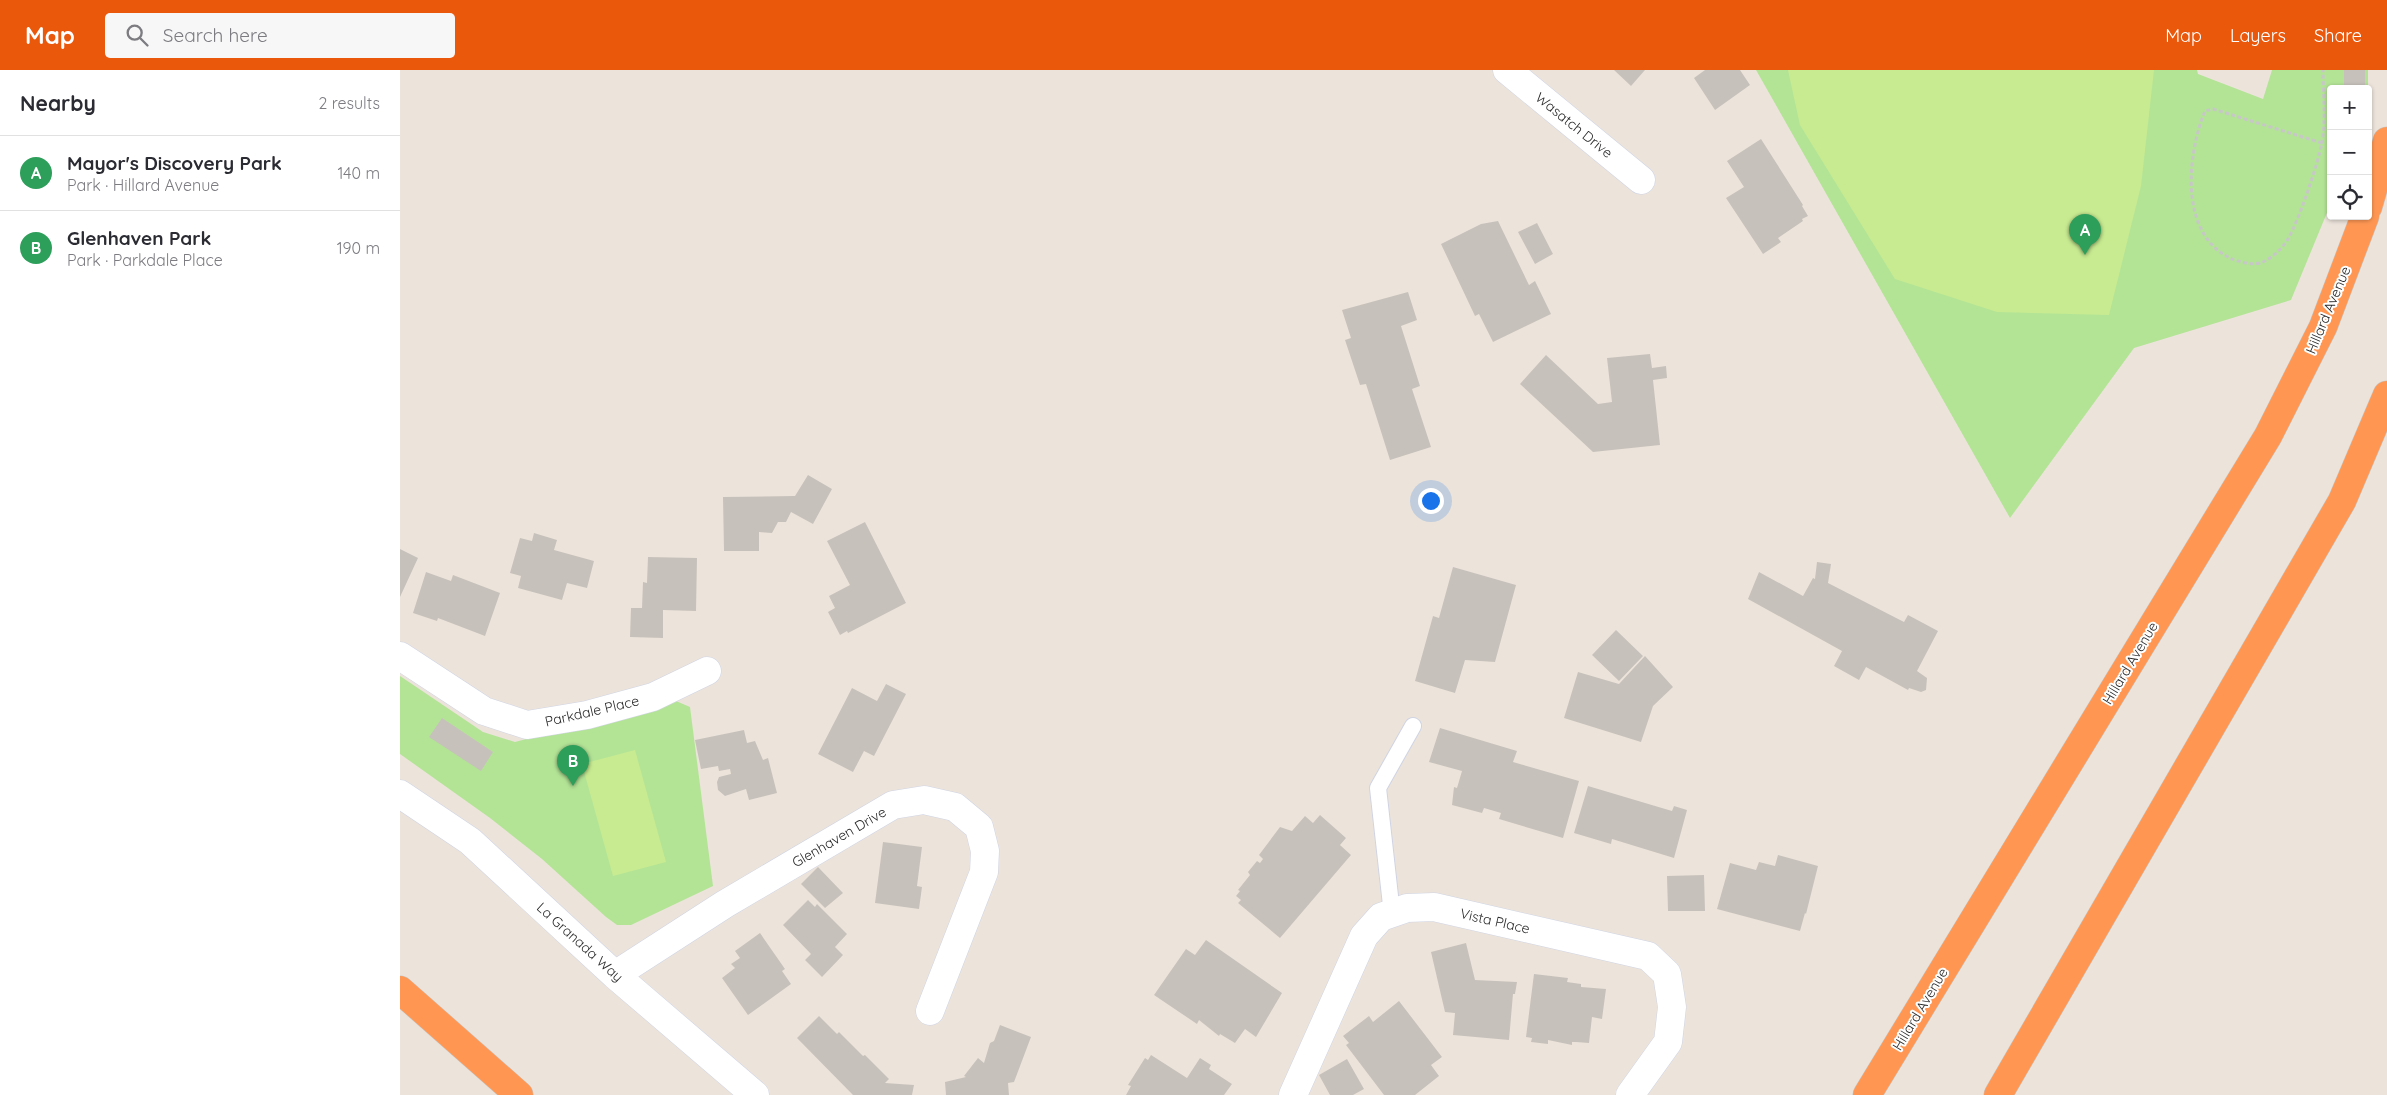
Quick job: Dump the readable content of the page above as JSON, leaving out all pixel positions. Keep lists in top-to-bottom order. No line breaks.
{"streets":{"highway":["Hillard Avenue"],"street":["Wasatch Drive","Parkdale Place","Glenhaven Drive","Vista Place","La Granada Way"]},"crossings":[["Glenhaven Drive","La Granada Way"]],"page":{"header":"Map","search":"Search here","nav":["Map","Layers","Share"],"heading":["Nearby","2 results"],"map_buttons":["+","−"],"list":[{"mark":"A","name":"Mayor's Discovery Park","note":"Park · Hillard Avenue","value":"140 m"},{"mark":"B","name":"Glenhaven Park","note":"Park · Parkdale Place","value":"190 m"}],"pins":["A","B"]}}
